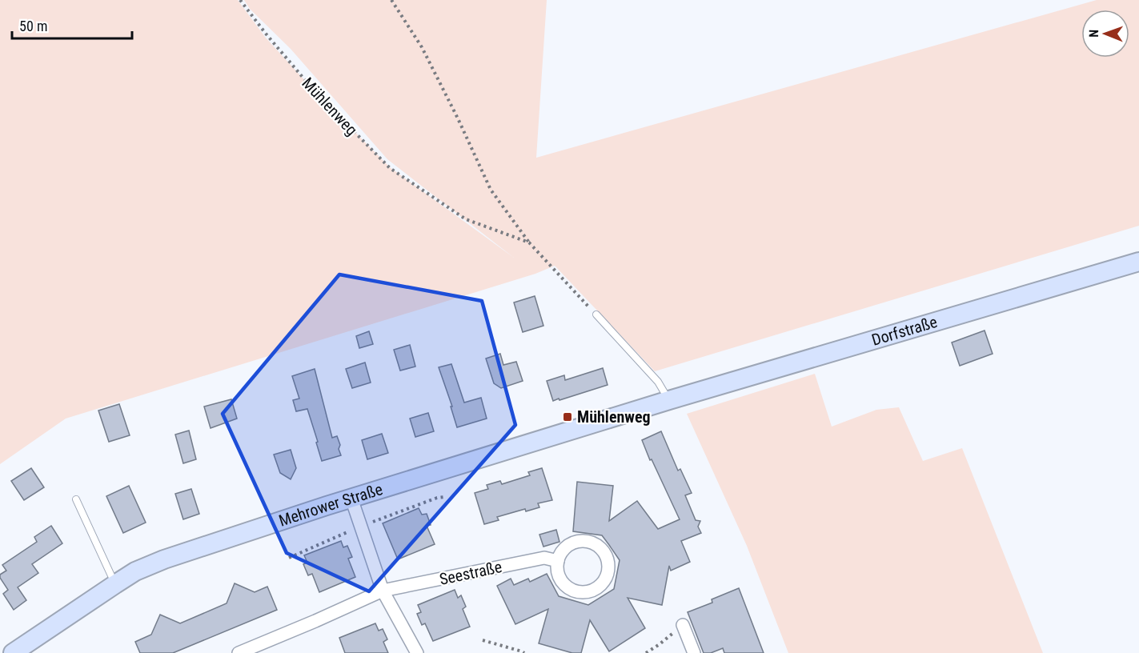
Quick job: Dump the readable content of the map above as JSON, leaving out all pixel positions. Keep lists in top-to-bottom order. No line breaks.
{"streets":{"main road":["Dorfstraße","Mehrower Straße"],"street":["Seestraße"],"path":["Mühlenweg"]},"crossings":[["Dorfstraße","Mehrower Straße"]],"places":{"transit":["Mühlenweg"]},"scale_bar":"50 m","north":"left"}
